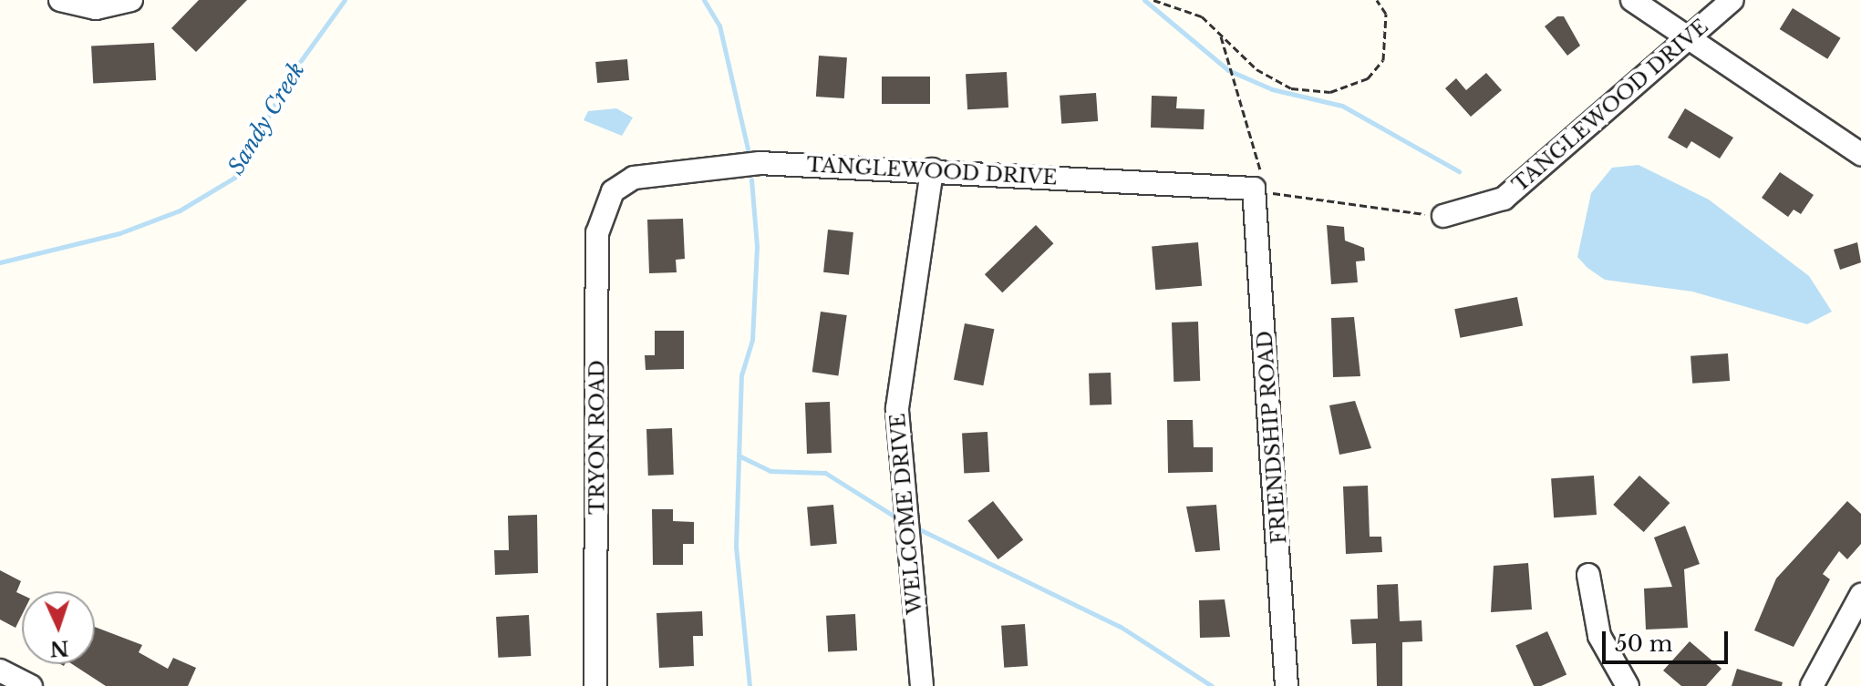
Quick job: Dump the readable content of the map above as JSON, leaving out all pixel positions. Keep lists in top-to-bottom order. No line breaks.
{"streets":{"street":["TANGLEWOOD DRIVE","TRYON ROAD","FRIENDSHIP ROAD","WELCOME DRIVE"]},"crossings":[["TANGLEWOOD DRIVE","TRYON ROAD"],["TANGLEWOOD DRIVE","FRIENDSHIP ROAD"],["TANGLEWOOD DRIVE","WELCOME DRIVE"]],"water":["Sandy Creek"],"scale_bar":"50 m","north":"bottom"}
